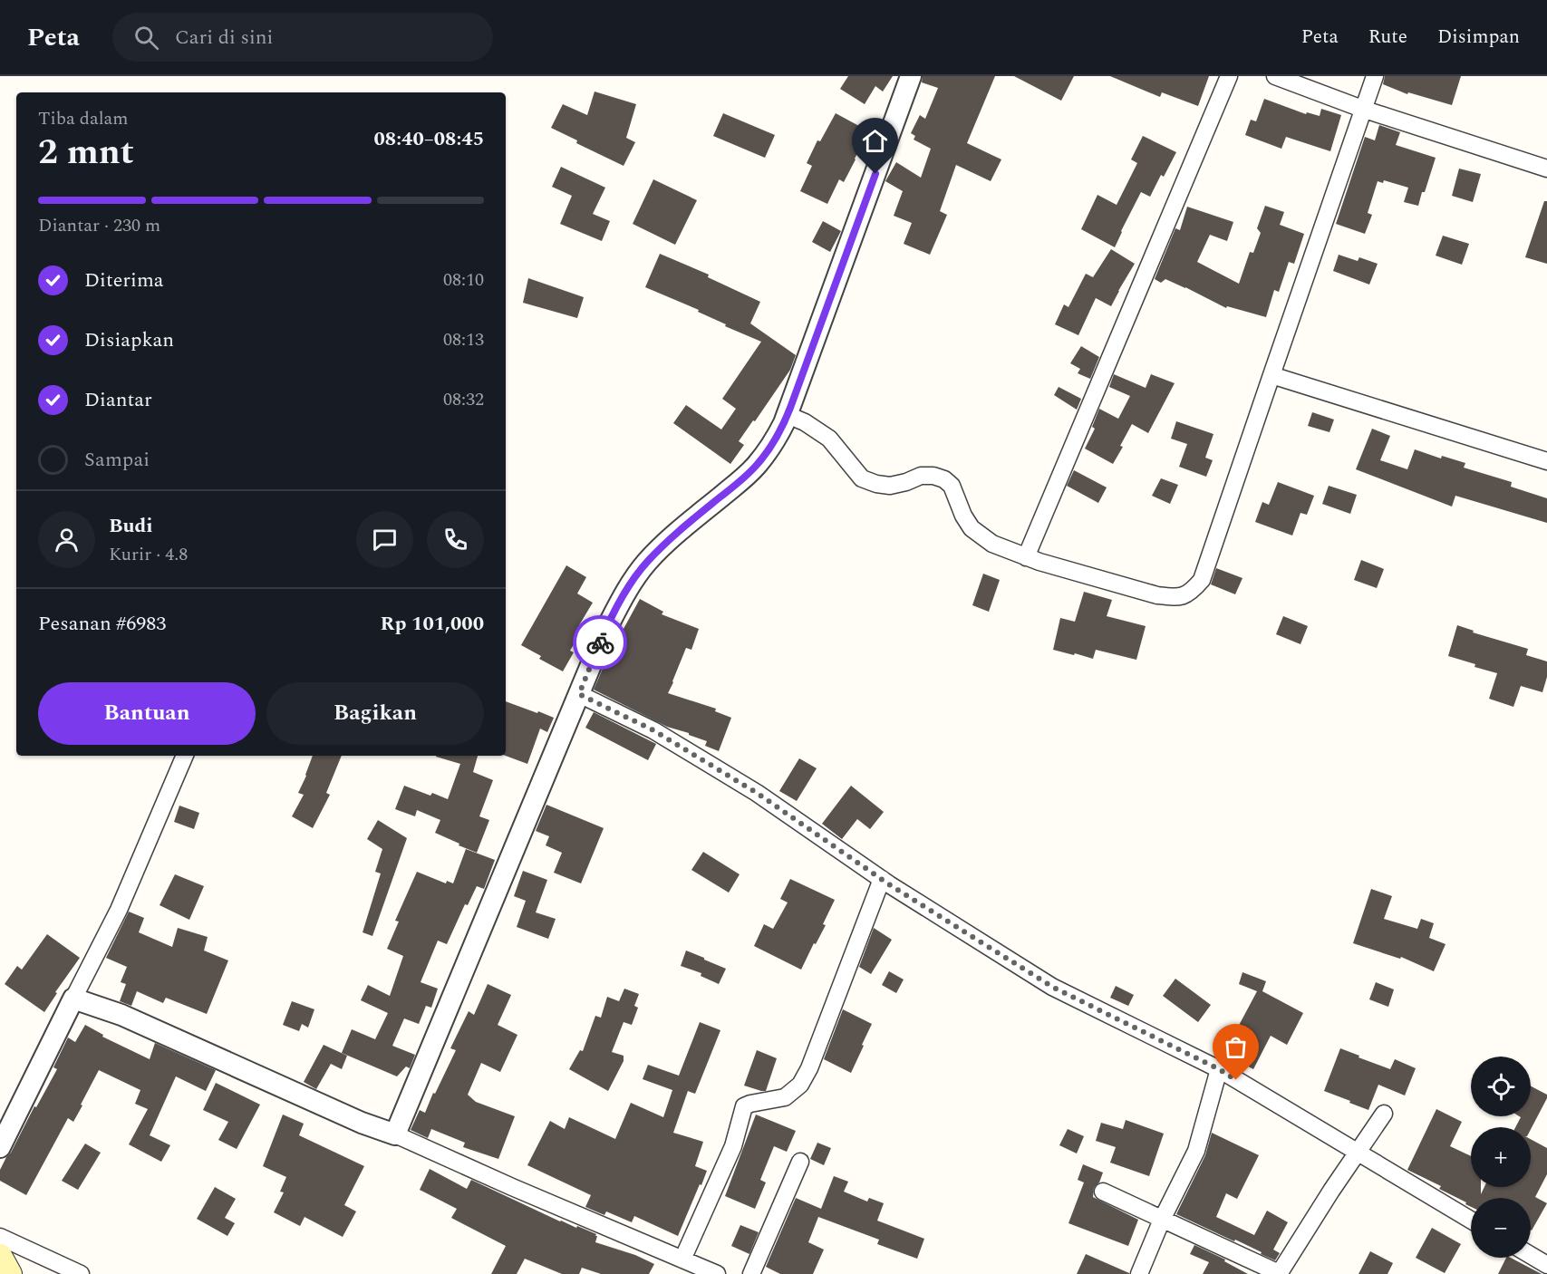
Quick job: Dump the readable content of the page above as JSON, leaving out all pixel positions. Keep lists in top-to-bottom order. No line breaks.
{"page":{"header":"Peta","search":"Cari di sini","nav":["Peta","Rute","Disimpan"],"heading":["2 mnt","Tiba dalam","08:40–08:45"],"panel":["Budi","Kurir · 4.8","Pesanan #6983","Rp 101,000"],"bar":"Diantar · 230 m","list":[["Diterima","08:10"],["Disiapkan","08:13"],["Diantar","08:32"],"Sampai"],"buttons":["Bantuan","Bagikan"],"map_buttons":["+","−"]}}
